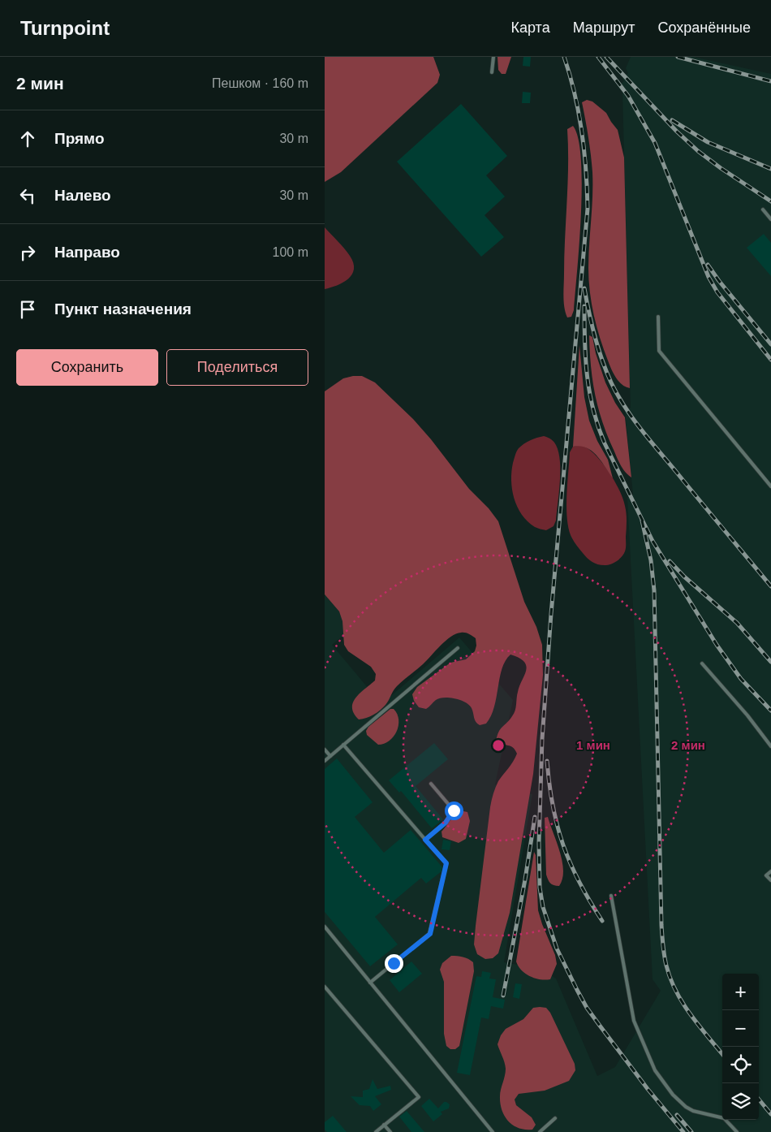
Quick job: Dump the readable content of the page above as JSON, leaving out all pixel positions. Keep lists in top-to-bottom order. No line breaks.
{"page":{"header":"Turnpoint","nav":["Карта","Маршрут","Сохранённые"],"heading":["2 мин","Пешком · 160 m"],"list":[["Прямо","30 m"],["Налево","30 m"],["Направо","100 m"],"Пункт назначения"],"buttons":["Сохранить","Поделиться"],"map_buttons":["+","−"]},"rings":["1 мин","2 мин"]}
